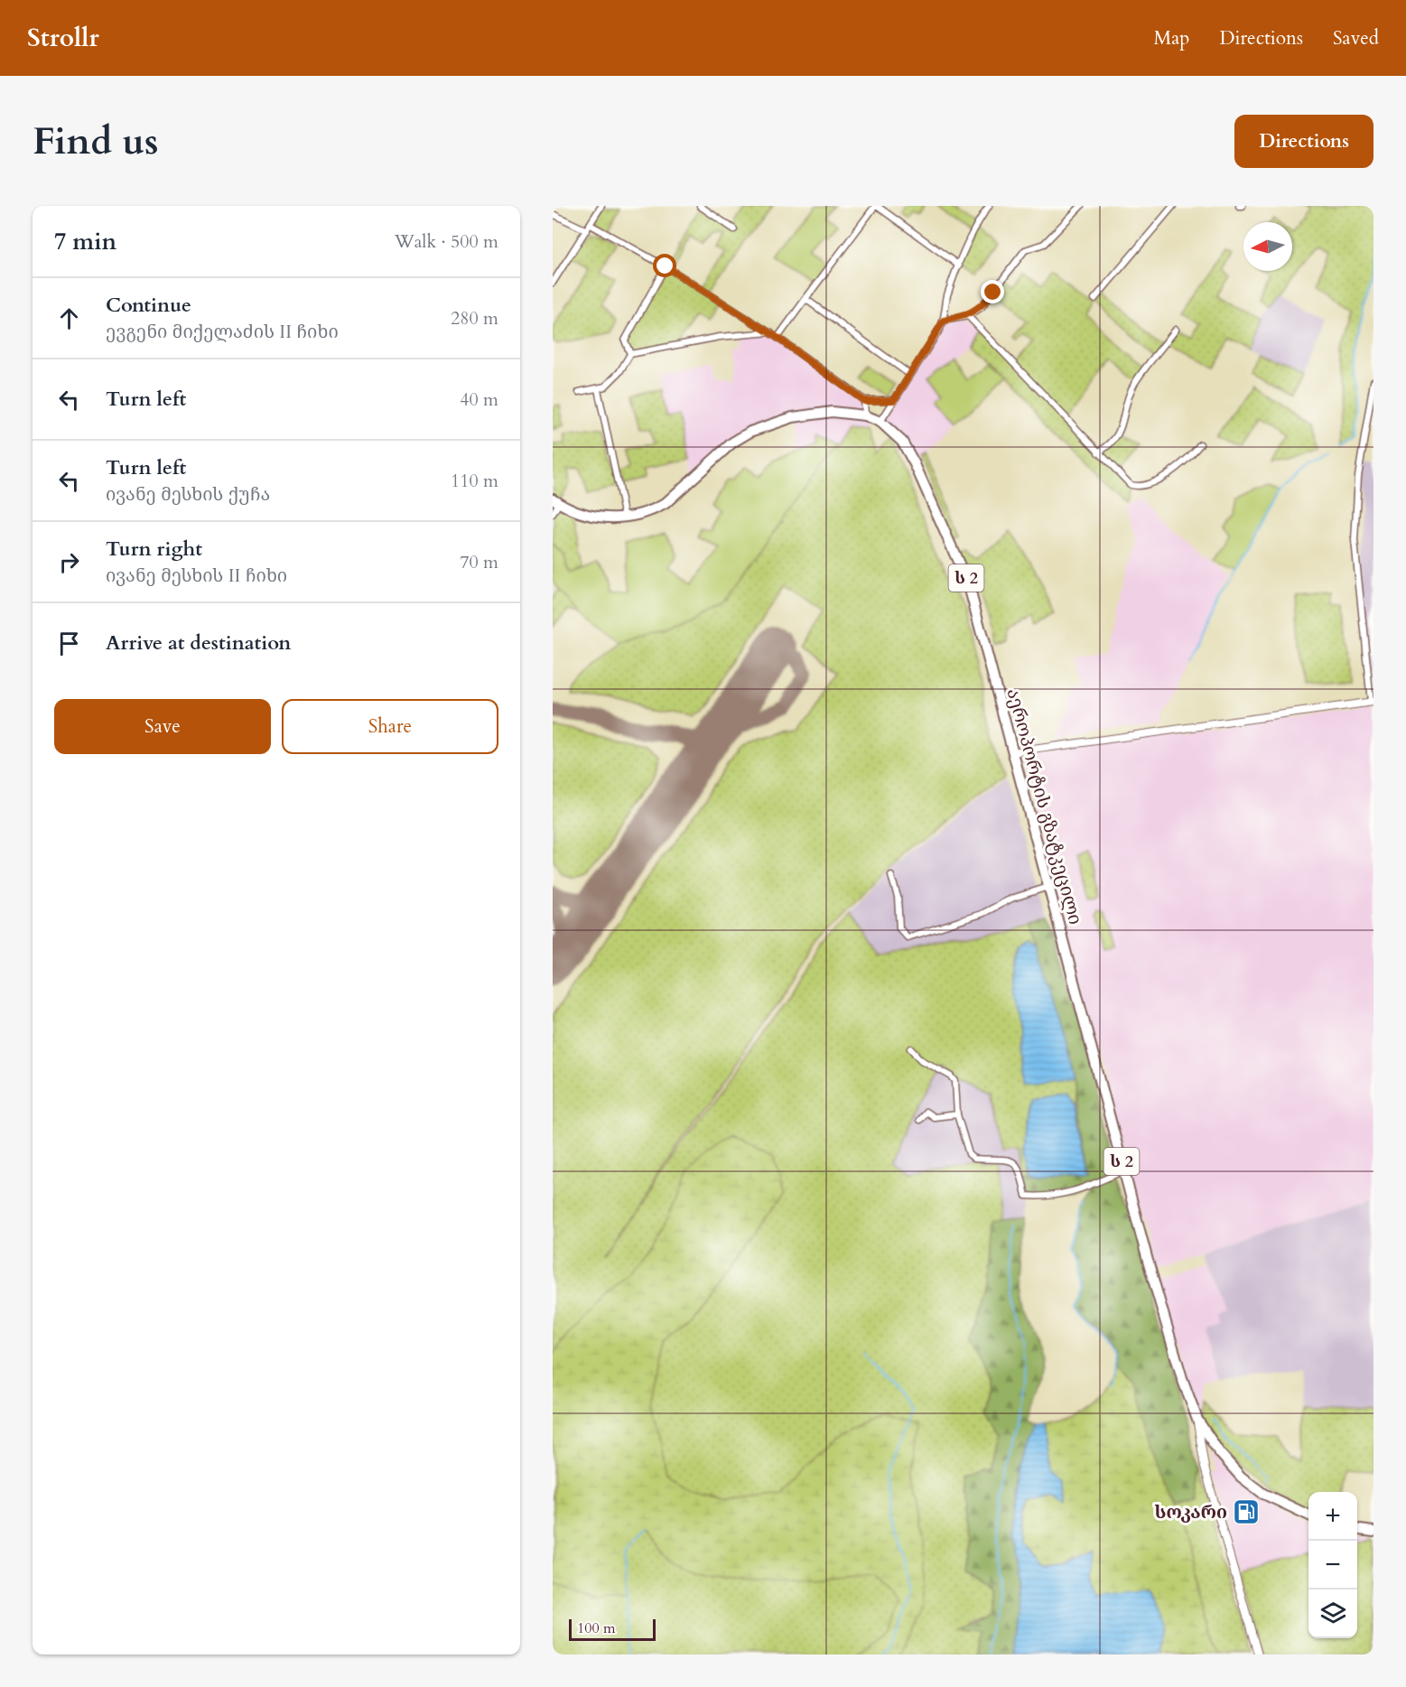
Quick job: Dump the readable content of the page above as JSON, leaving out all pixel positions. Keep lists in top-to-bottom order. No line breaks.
{"streets":{"highway":["ს 2","აეროპორტის გზატკეცილი"]},"places":{"fuel station":["სოკარი"]},"scale_bar":"100 m","north":"left","page":{"header":"Strollr","nav":["Map","Directions","Saved"],"buttons":["Directions",["Save","Share"]],"title":"Find us","heading":["7 min","Walk · 500 m"],"list":[["Continue","ევგენი მიქელაძის II ჩიხი","280 m"],["Turn left","40 m"],["Turn left","ივანე მესხის ქუჩა","110 m"],["Turn right","ივანე მესხის II ჩიხი","70 m"],"Arrive at destination"],"map_buttons":["+","−"],"scale":"100 m"}}
